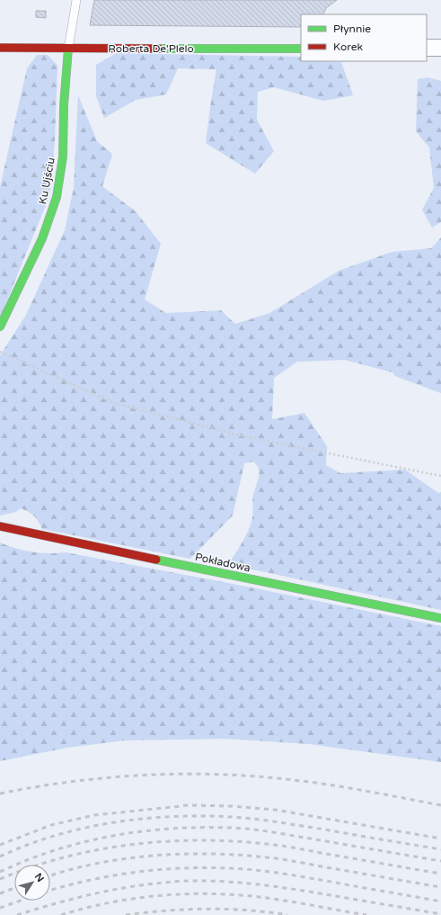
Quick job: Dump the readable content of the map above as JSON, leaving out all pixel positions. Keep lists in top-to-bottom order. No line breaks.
{"streets":{"street":["Roberta De'Plelo","Ku Ujściu","Pokładowa"]},"crossings":[["Roberta De'Plelo","Ku Ujściu"]],"legend":["Płynnie","Korek"],"north":"top right"}
